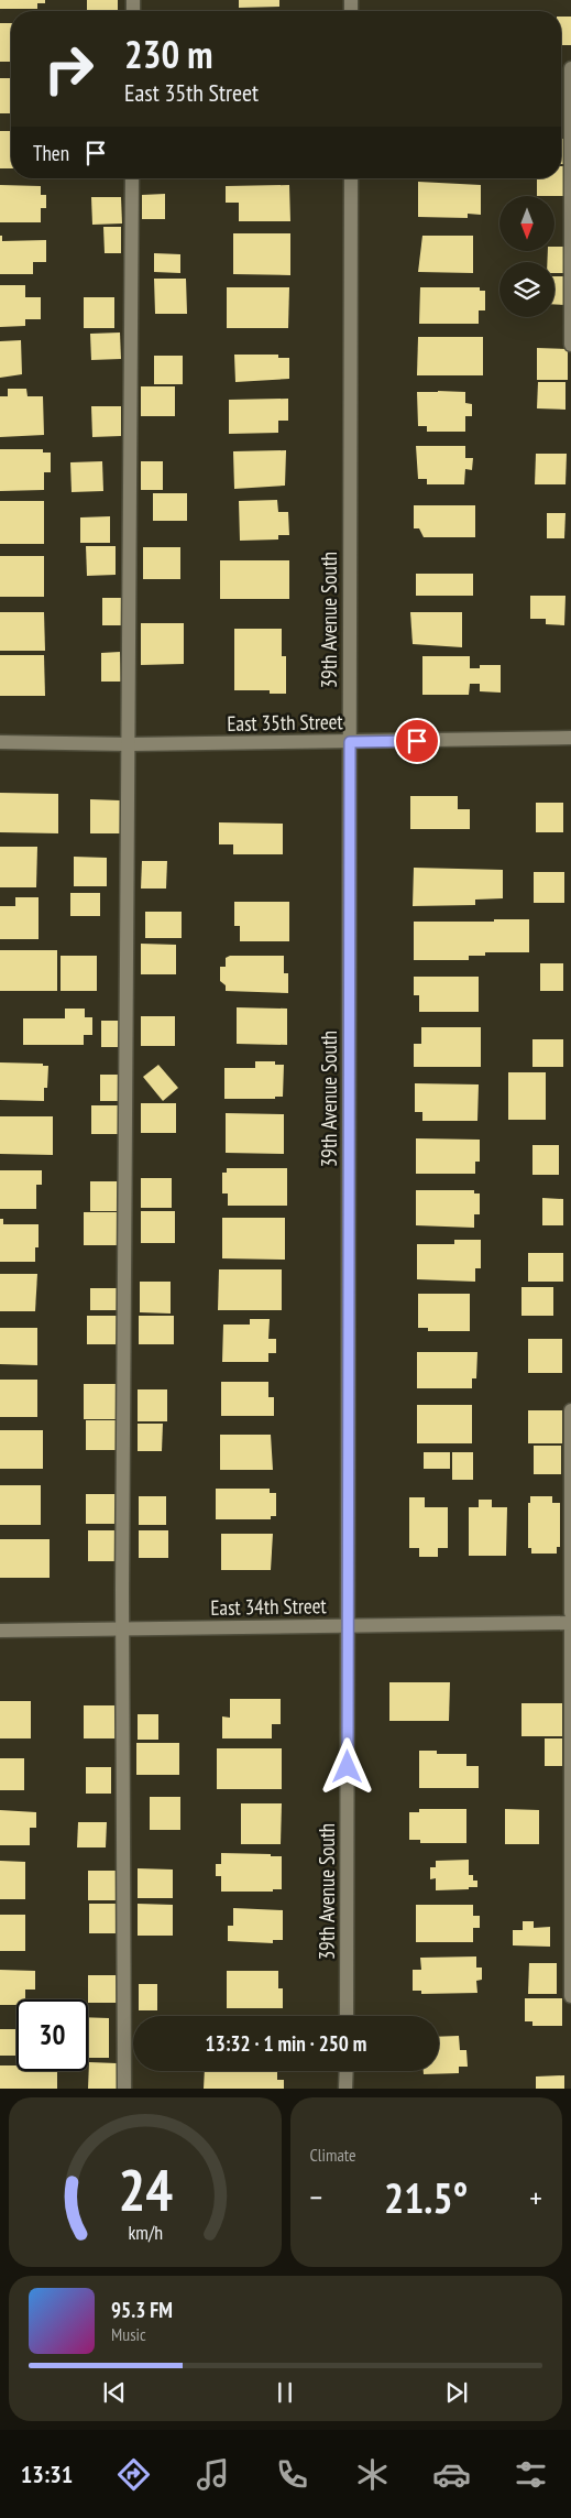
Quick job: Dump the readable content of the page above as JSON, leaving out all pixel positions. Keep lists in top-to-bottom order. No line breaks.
{"streets":{"street":["39th Avenue South","East 35th Street","East 34th Street"]},"crossings":[["39th Avenue South","East 35th Street"],["39th Avenue South","East 34th Street"]],"north":"bottom","page":{"turn":["230 m","East 35th Street"],"then":"Then","limit":"30","trip":"13:32 · 1 min · 250 m","tile":"Climate","heat":["−","21.5°","+"],"song":["95.3 FM","Music"],"tabs":"13:31","gauge":["24","km/h"]}}
